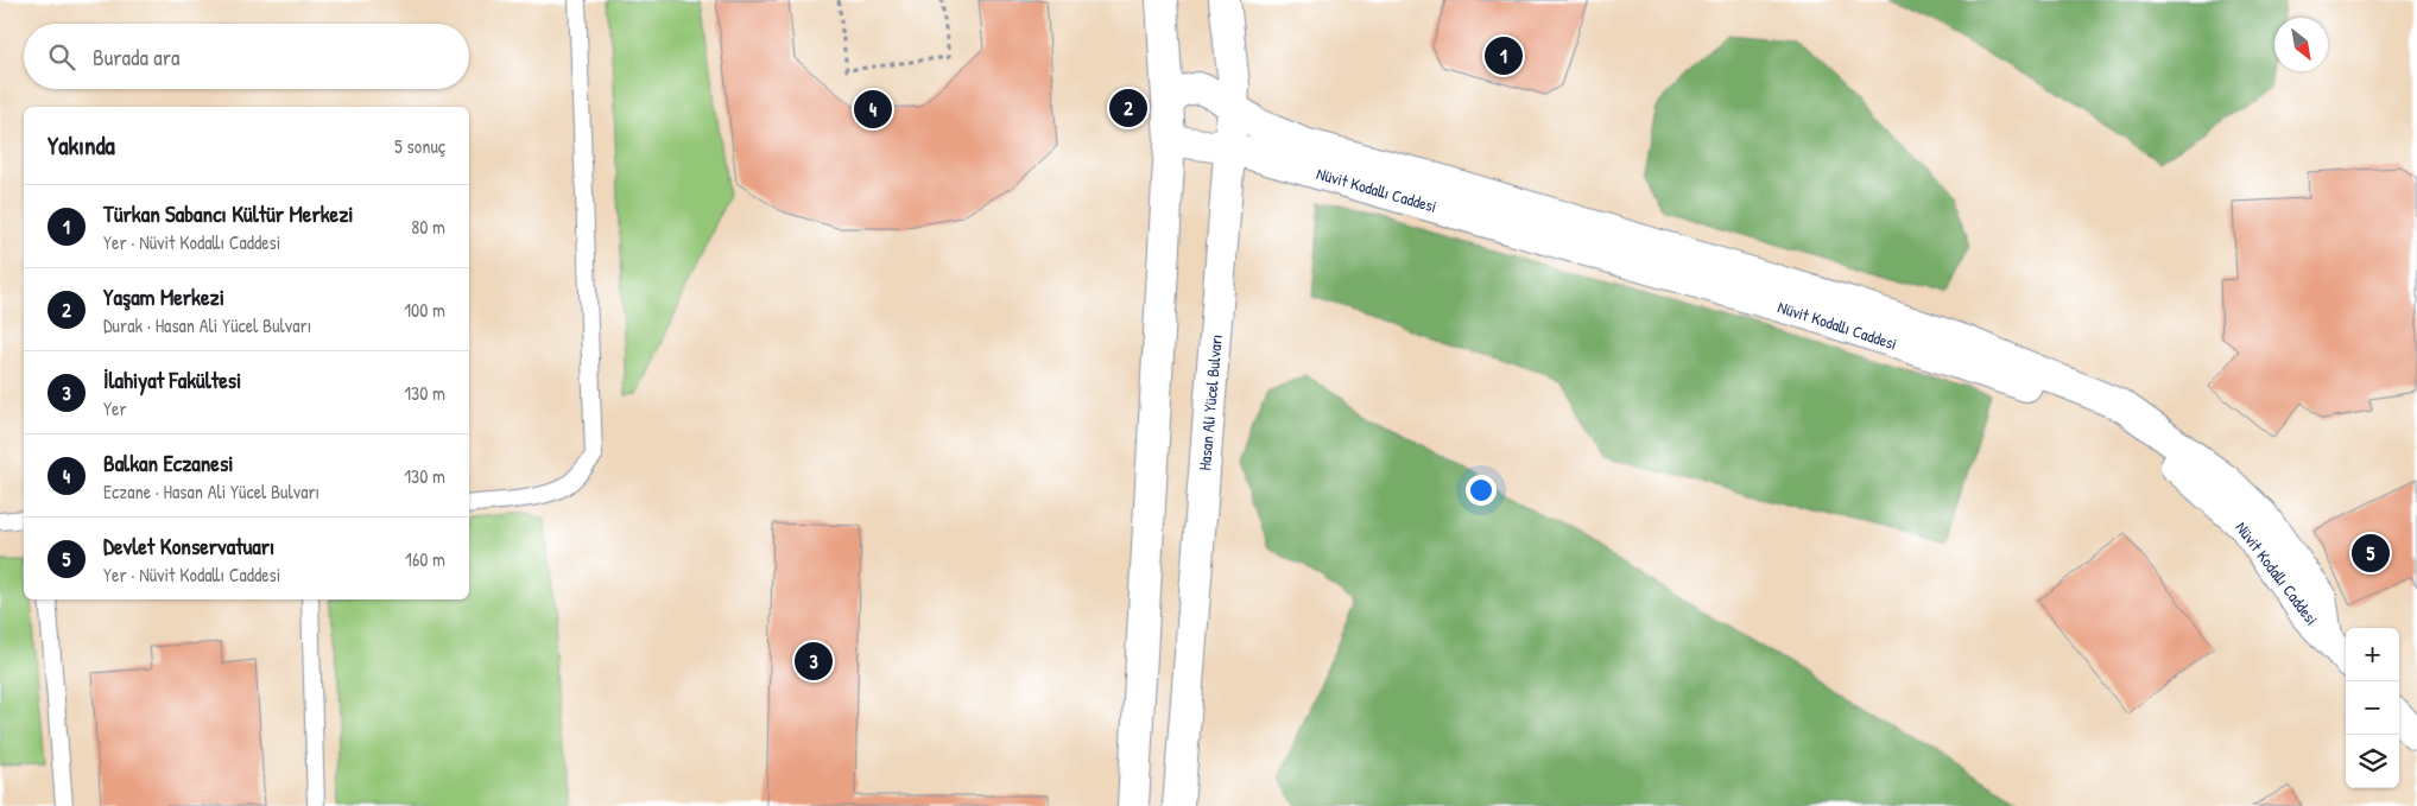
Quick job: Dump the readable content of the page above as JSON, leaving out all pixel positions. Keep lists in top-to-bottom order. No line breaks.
{"streets":{"street":["Nüvit Kodallı Caddesi","Hasan Ali Yücel Bulvarı"]},"crossings":[["Nüvit Kodallı Caddesi","Hasan Ali Yücel Bulvarı"]],"north":"bottom right","page":{"search":"Burada ara","pins":["1","2","4","5","3"],"heading":["Yakında","5 sonuç"],"list":[{"mark":"1","name":"Türkan Sabancı Kültür Merkezi","note":"Yer · Nüvit Kodallı Caddesi","value":"80 m"},{"mark":"2","name":"Yaşam Merkezi","note":"Durak · Hasan Ali Yücel Bulvarı","value":"100 m"},{"mark":"3","name":"İlahiyat Fakültesi","note":"Yer","value":"130 m"},{"mark":"4","name":"Balkan Eczanesi","note":"Eczane · Hasan Ali Yücel Bulvarı","value":"130 m"},{"mark":"5","name":"Devlet Konservatuarı","note":"Yer · Nüvit Kodallı Caddesi","value":"160 m"}],"map_buttons":["+","−"]}}
